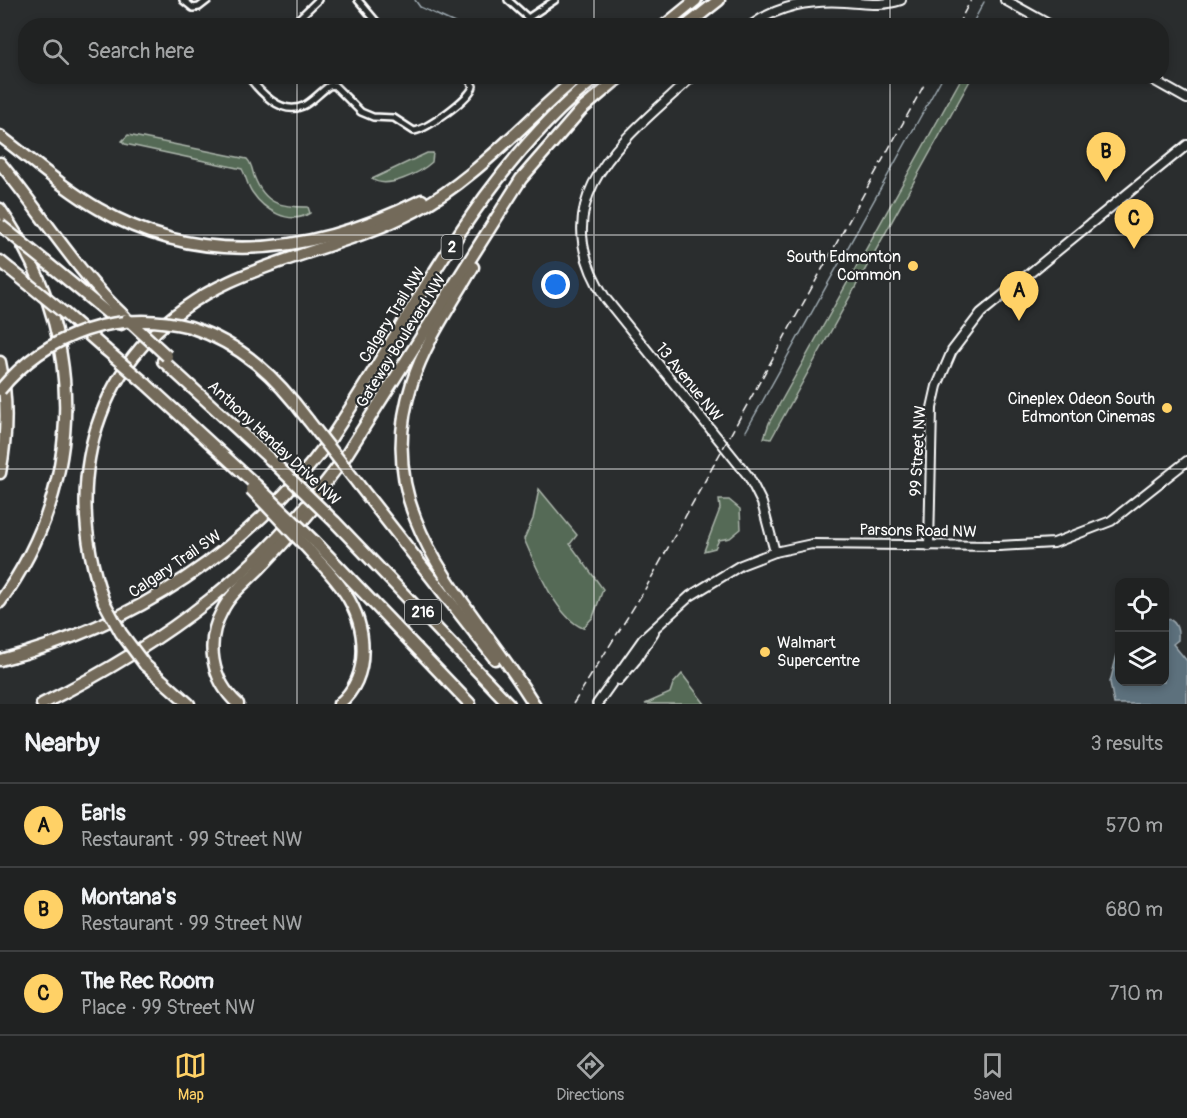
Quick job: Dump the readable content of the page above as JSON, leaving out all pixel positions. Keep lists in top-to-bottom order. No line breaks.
{"streets":{"highway":["2","Calgary Trail NW","Gateway Boulevard NW","Anthony Henday Drive NW","Calgary Trail SW","216"],"street":["13 Avenue NW","99 Street NW","Parsons Road NW"]},"crossings":[["Calgary Trail NW","Calgary Trail SW"],["13 Avenue NW","Parsons Road NW"],["99 Street NW","Parsons Road NW"]],"places":["South Edmonton Common","Cineplex Odeon South Edmonton Cinemas","Walmart Supercentre"],"page":{"search":"Search here","pins":["B","C","A"],"heading":["Nearby","3 results"],"list":[{"mark":"A","name":"Earls","note":"Restaurant · 99 Street NW","value":"570 m"},{"mark":"B","name":"Montana's","note":"Restaurant · 99 Street NW","value":"680 m"},{"mark":"C","name":"The Rec Room","note":"Place · 99 Street NW","value":"710 m"}],"nav":["Map","Directions","Saved"]}}
